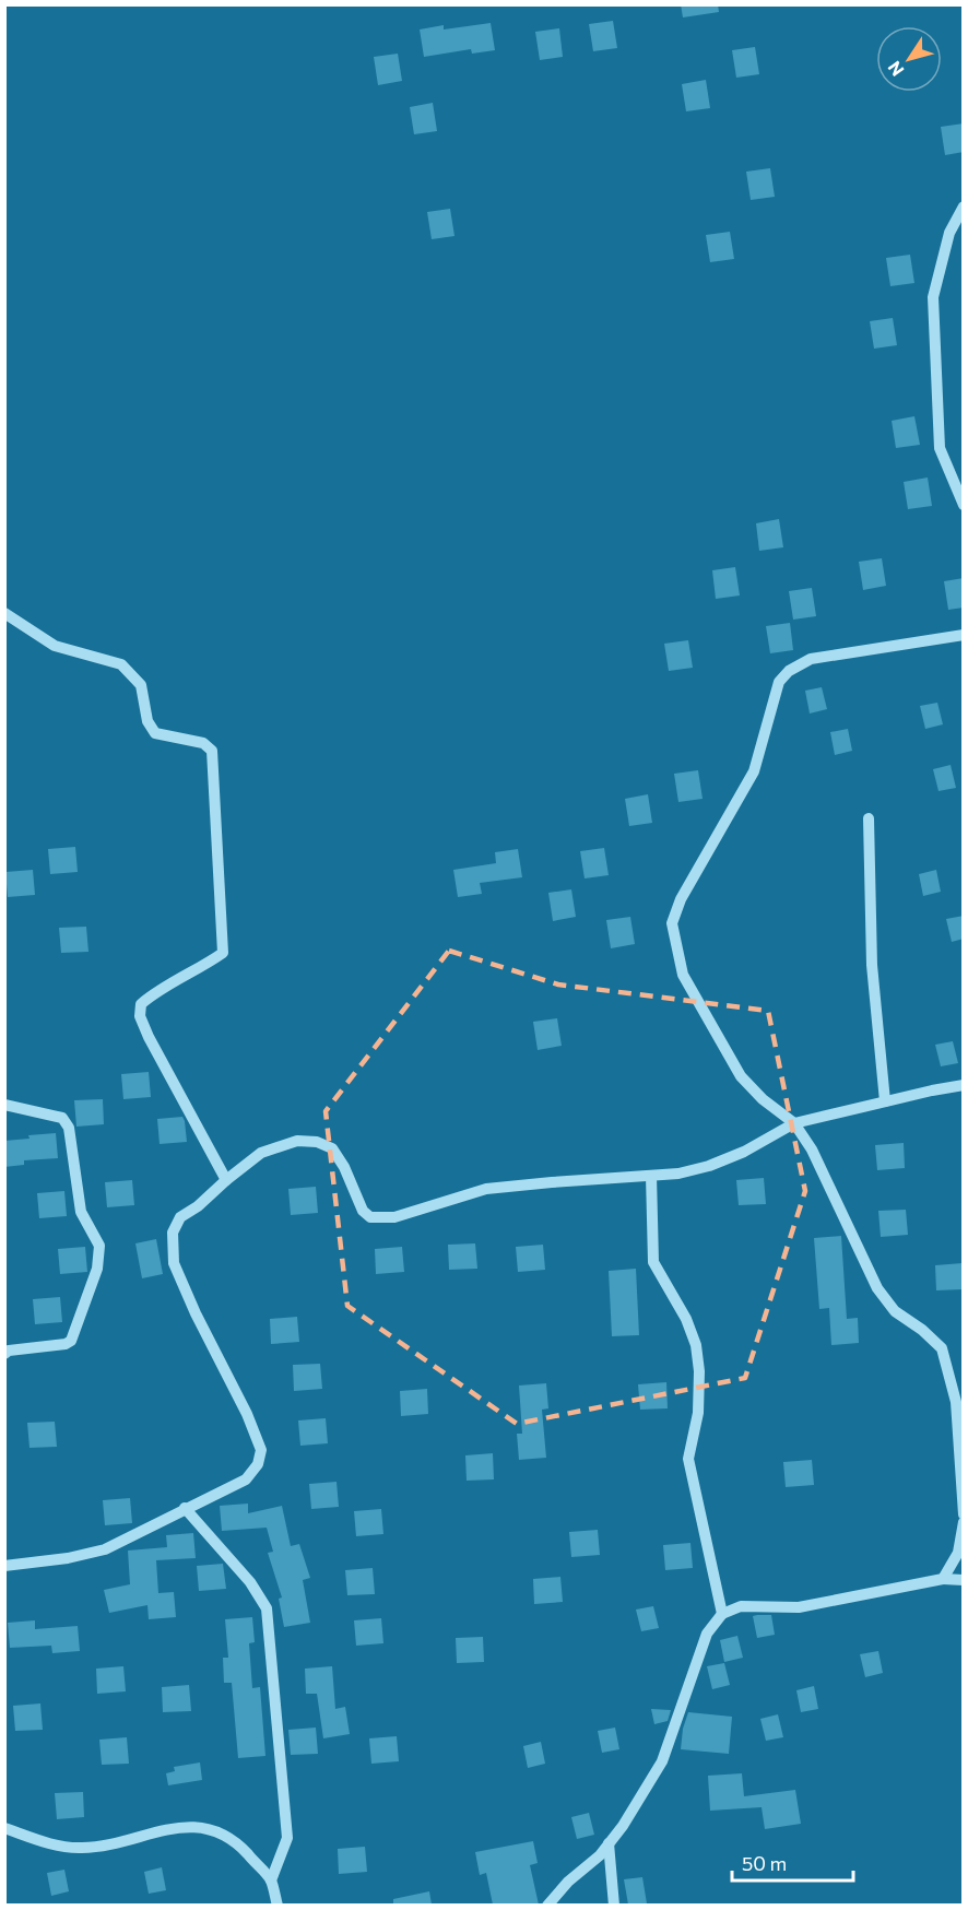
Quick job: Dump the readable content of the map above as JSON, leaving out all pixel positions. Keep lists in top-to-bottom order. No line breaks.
{"scale_bar":"50 m","north":"bottom left"}
